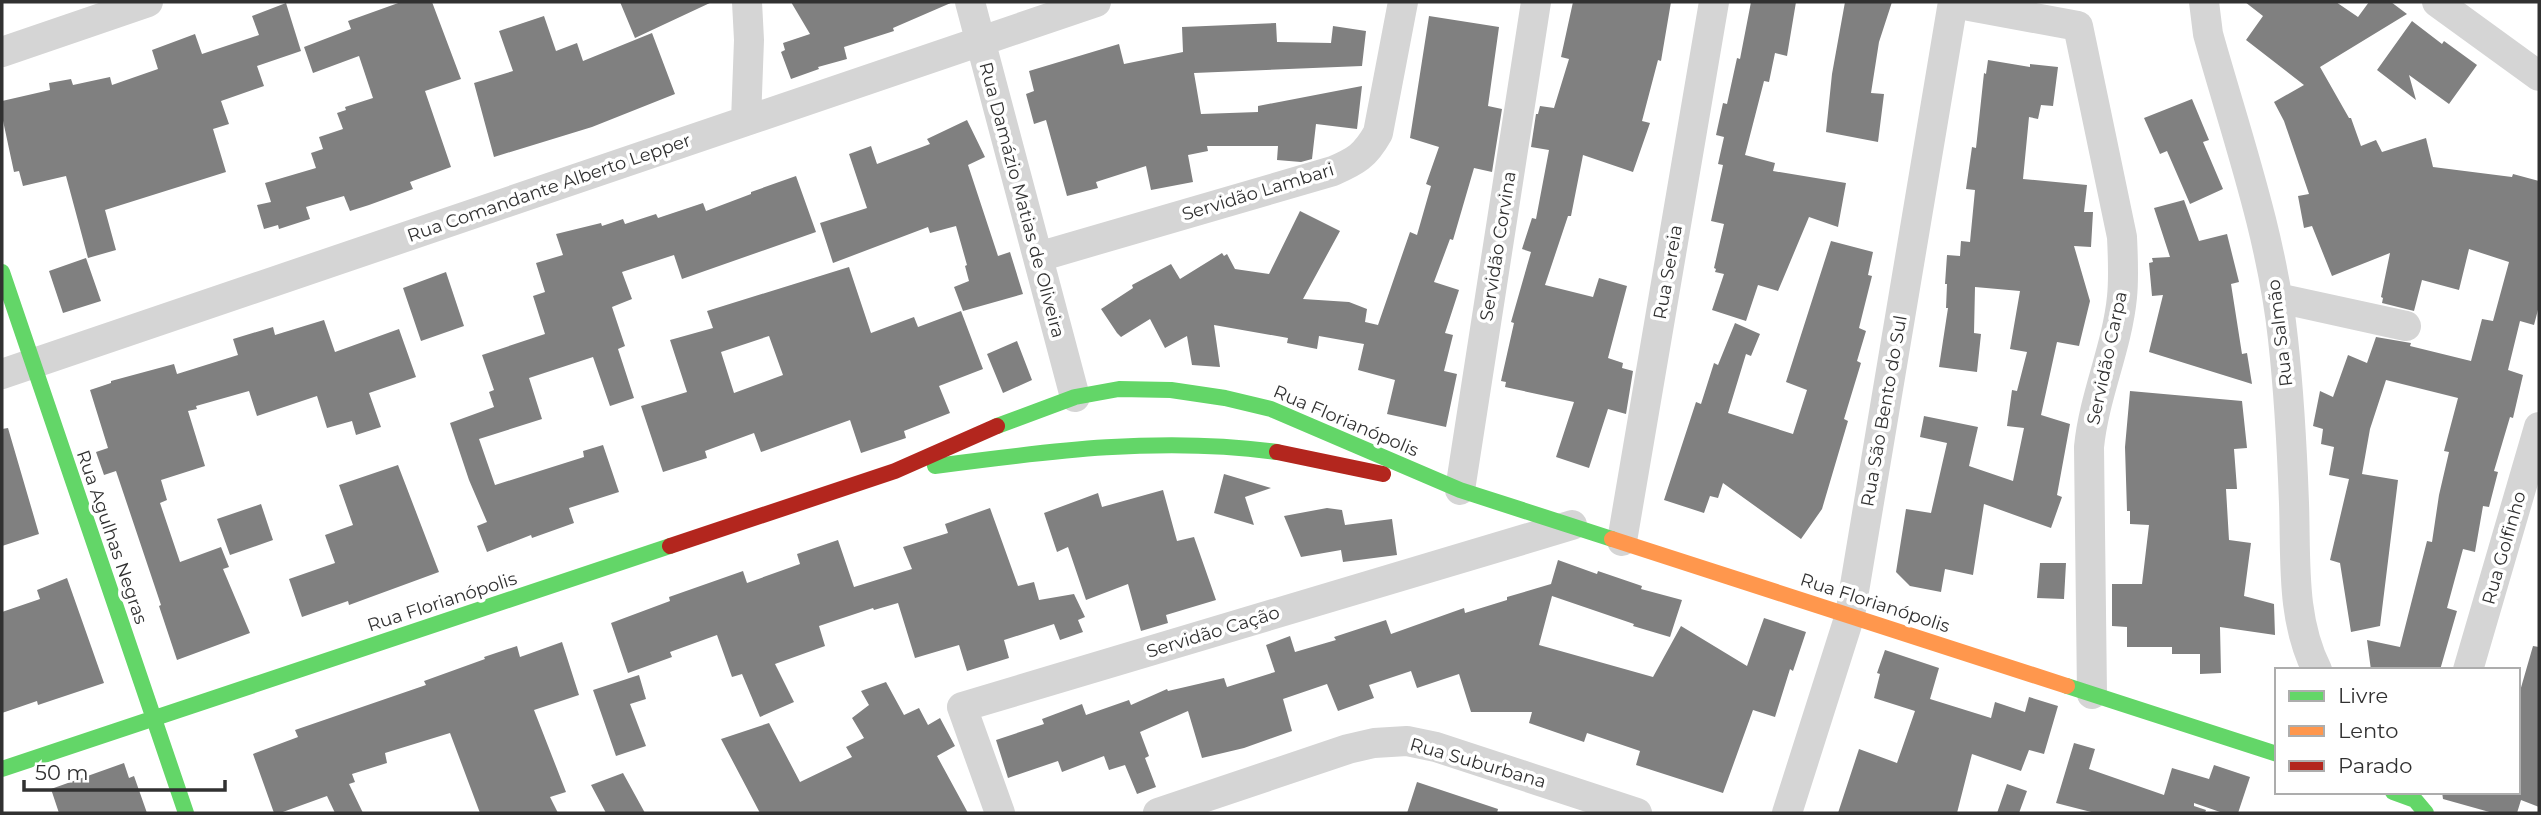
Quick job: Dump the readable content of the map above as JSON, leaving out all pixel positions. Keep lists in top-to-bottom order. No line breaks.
{"streets":{"street":["Rua Comandante Alberto Lepper","Servidão Lambari","Rua Damázio Matias de Oliveira","Servidão Corvina","Rua Sereia","Rua Salmão","Servidão Carpa","Rua São Bento do Sul","Rua Florianópolis","Rua Agulhas Negras","Rua Golfinho","Servidão Cação","Rua Suburbana"]},"crossings":[["Rua Comandante Alberto Lepper","Rua Damázio Matias de Oliveira"],["Rua Comandante Alberto Lepper","Rua Agulhas Negras"],["Servidão Lambari","Rua Damázio Matias de Oliveira"],["Rua Damázio Matias de Oliveira","Rua Florianópolis"],["Servidão Corvina","Rua Florianópolis"],["Rua Sereia","Rua Florianópolis"],["Servidão Carpa","Rua São Bento do Sul"],["Servidão Carpa","Rua Florianópolis"],["Rua São Bento do Sul","Rua Florianópolis"],["Rua Florianópolis","Rua Agulhas Negras"],["Rua Florianópolis","Servidão Cação"]],"legend":["Livre","Lento","Parado"],"scale_bar":"50 m"}
